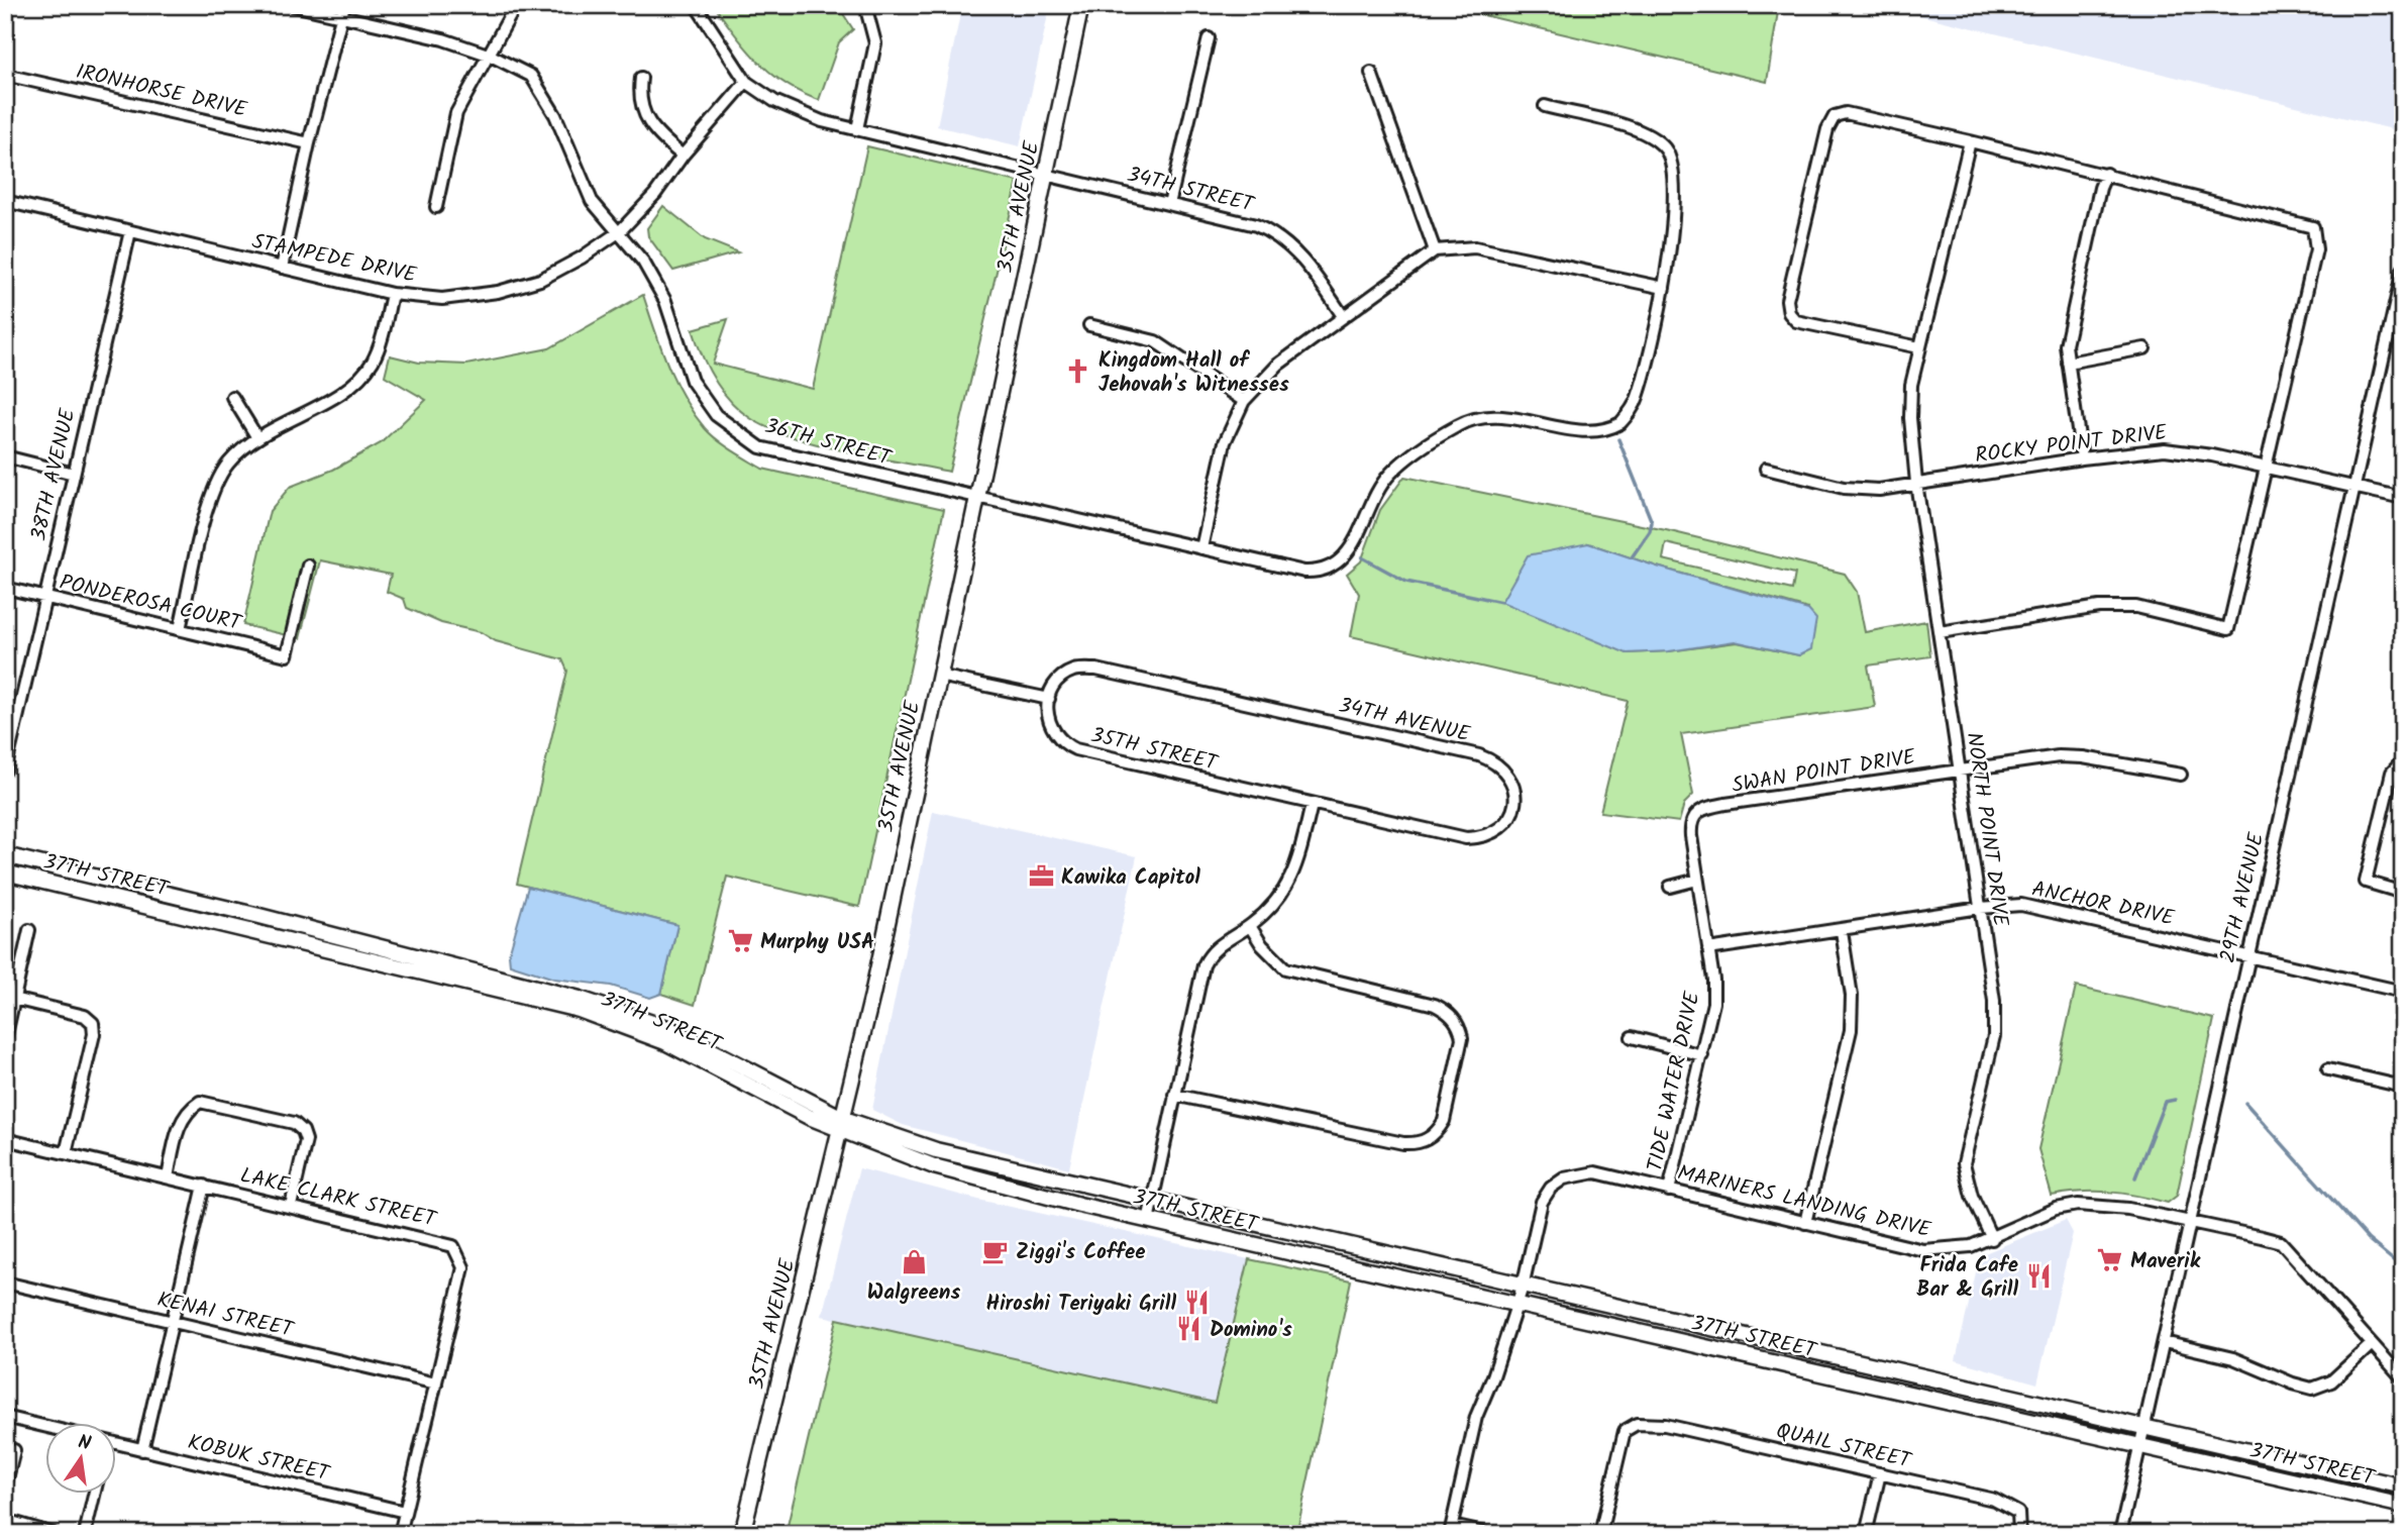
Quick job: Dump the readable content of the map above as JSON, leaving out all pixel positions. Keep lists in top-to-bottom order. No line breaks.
{"streets":{"main road":["35TH AVENUE","37TH STREET"],"street":["IRONHORSE DRIVE","34TH STREET","STAMPEDE DRIVE","36TH STREET","ROCKY POINT DRIVE","38TH AVENUE","PONDEROSA COURT","34TH AVENUE","35TH STREET","SWAN POINT DRIVE","NORTH POINT DRIVE","29TH AVENUE","ANCHOR DRIVE","TIDE WATER DRIVE","LAKE CLARK STREET","MARINERS LANDING DRIVE","KENAI STREET","QUAIL STREET","KOBUK STREET"]},"crossings":[["34TH STREET","35TH AVENUE"],["34TH STREET","STAMPEDE DRIVE"],["35TH AVENUE","36TH STREET"],["35TH AVENUE","37TH STREET"],["STAMPEDE DRIVE","36TH STREET"],["STAMPEDE DRIVE","38TH AVENUE"],["ROCKY POINT DRIVE","NORTH POINT DRIVE"],["ROCKY POINT DRIVE","29TH AVENUE"],["38TH AVENUE","PONDEROSA COURT"],["34TH AVENUE","35TH STREET"],["SWAN POINT DRIVE","NORTH POINT DRIVE"],["SWAN POINT DRIVE","TIDE WATER DRIVE"],["NORTH POINT DRIVE","ANCHOR DRIVE"],["NORTH POINT DRIVE","MARINERS LANDING DRIVE"],["37TH STREET","29TH AVENUE"],["37TH STREET","MARINERS LANDING DRIVE"],["29TH AVENUE","ANCHOR DRIVE"],["29TH AVENUE","MARINERS LANDING DRIVE"],["ANCHOR DRIVE","TIDE WATER DRIVE"],["TIDE WATER DRIVE","MARINERS LANDING DRIVE"],["LAKE CLARK STREET","KENAI STREET"],["LAKE CLARK STREET","KOBUK STREET"]],"places":{"church":["Kingdom Hall of Jehovah's Witnesses"],"office":["Kawika Capitol"],"supermarket":["Murphy USA","Maverik"],"cafe":["Ziggi's Coffee"],"shop":["Walgreens"],"restaurant":["Frida Cafe Bar & Grill","Hiroshi Teriyaki Grill","Domino's"]},"north":"top"}
